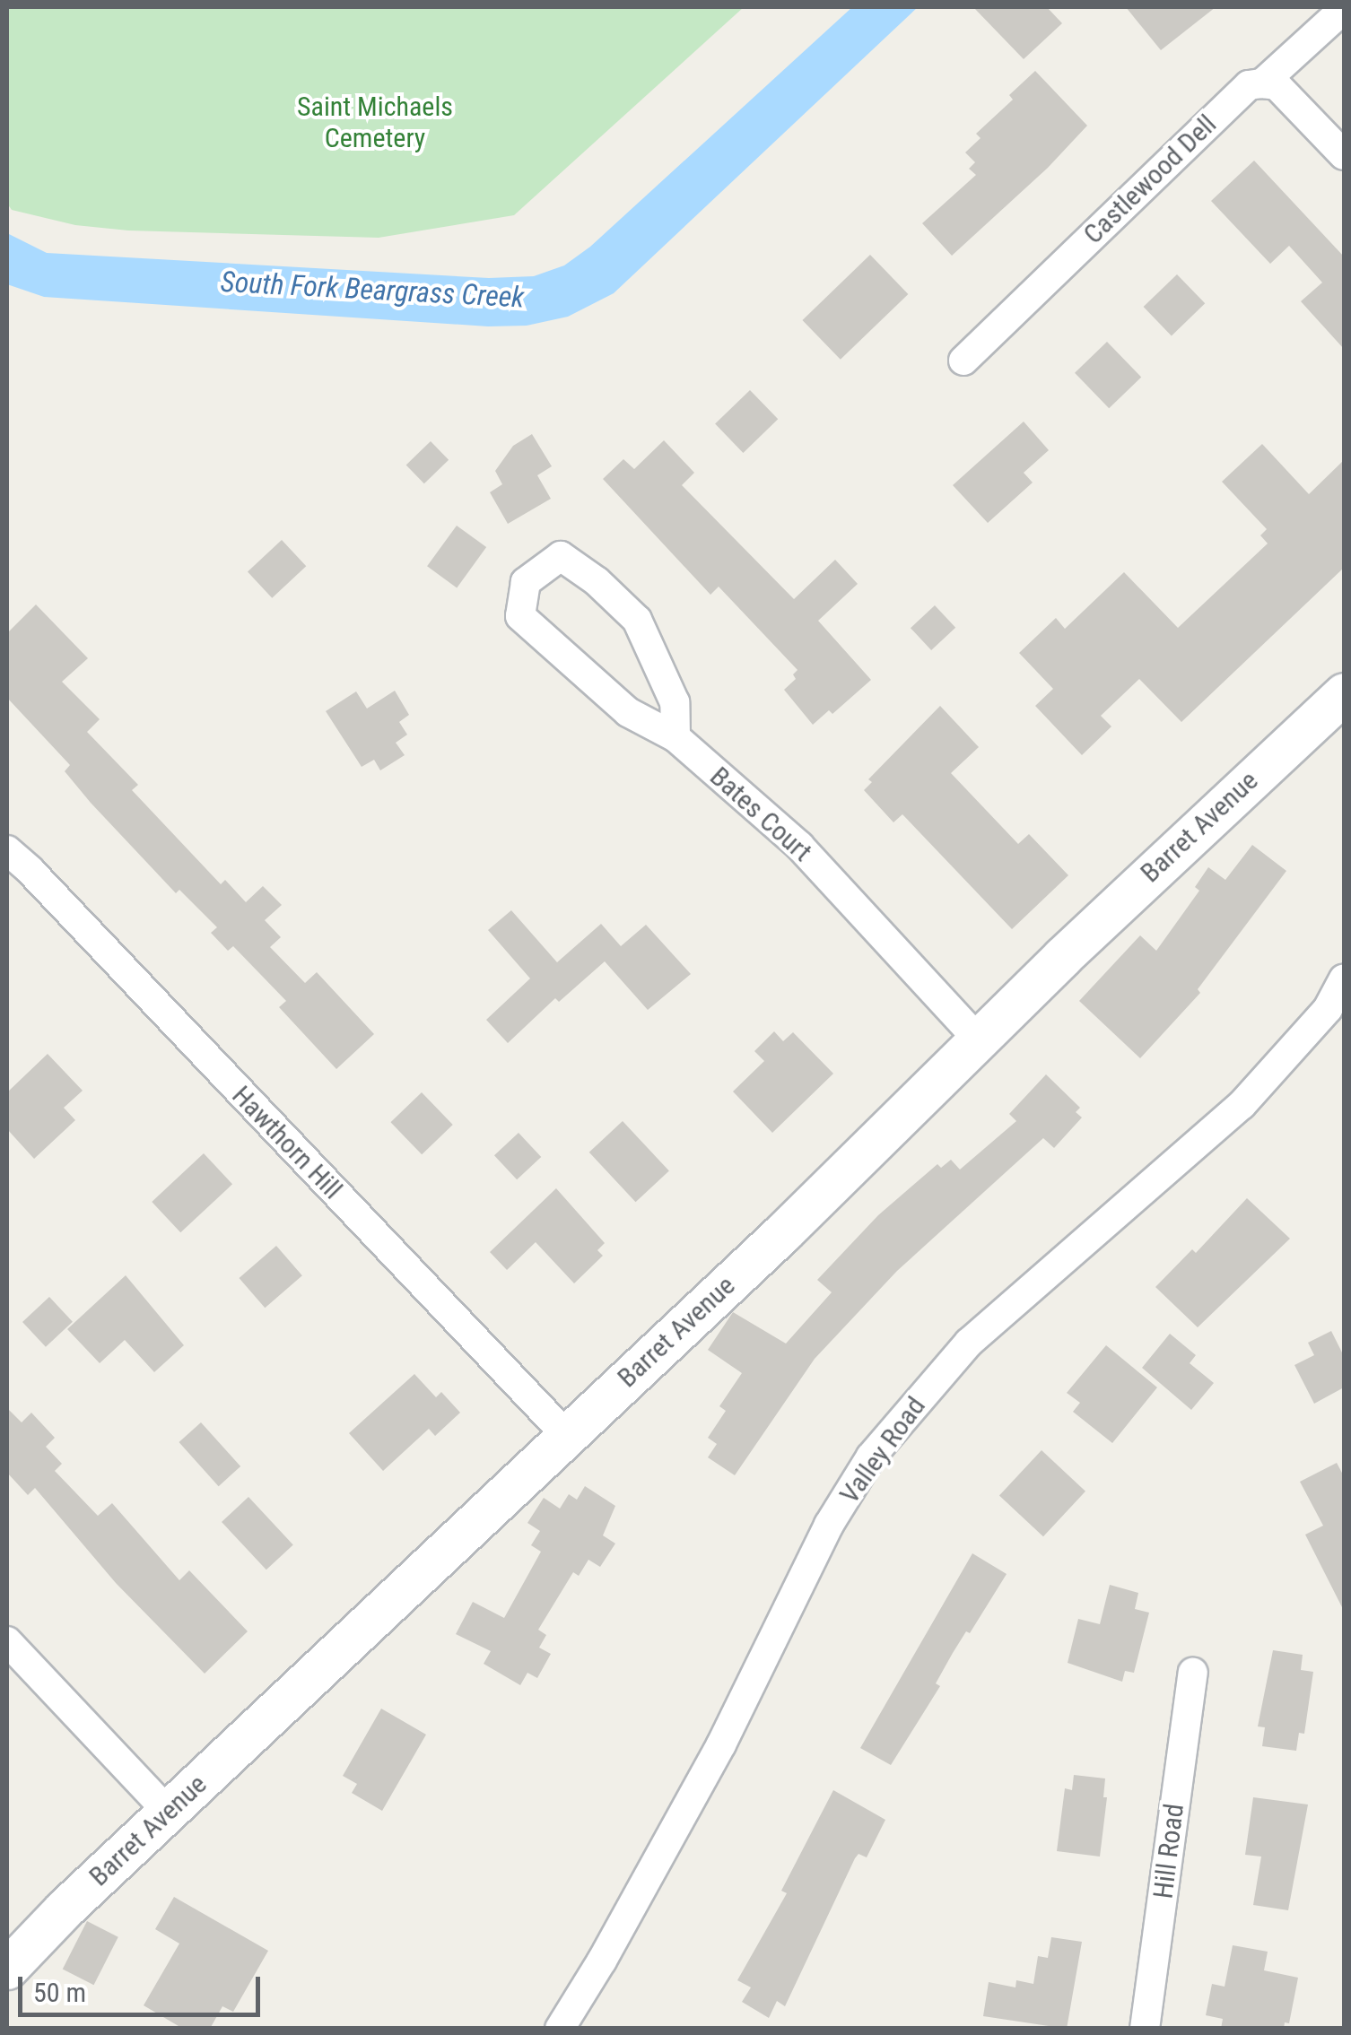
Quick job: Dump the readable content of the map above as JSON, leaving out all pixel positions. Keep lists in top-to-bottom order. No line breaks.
{"streets":{"street":["Castlewood Dell","Bates Court","Barret Avenue","Hawthorn Hill","Valley Road","Hill Road"]},"crossings":[["Bates Court","Barret Avenue"],["Barret Avenue","Hawthorn Hill"]],"water":["South Fork Beargrass Creek"],"parks":["Saint Michaels Cemetery"],"scale_bar":"50 m"}
